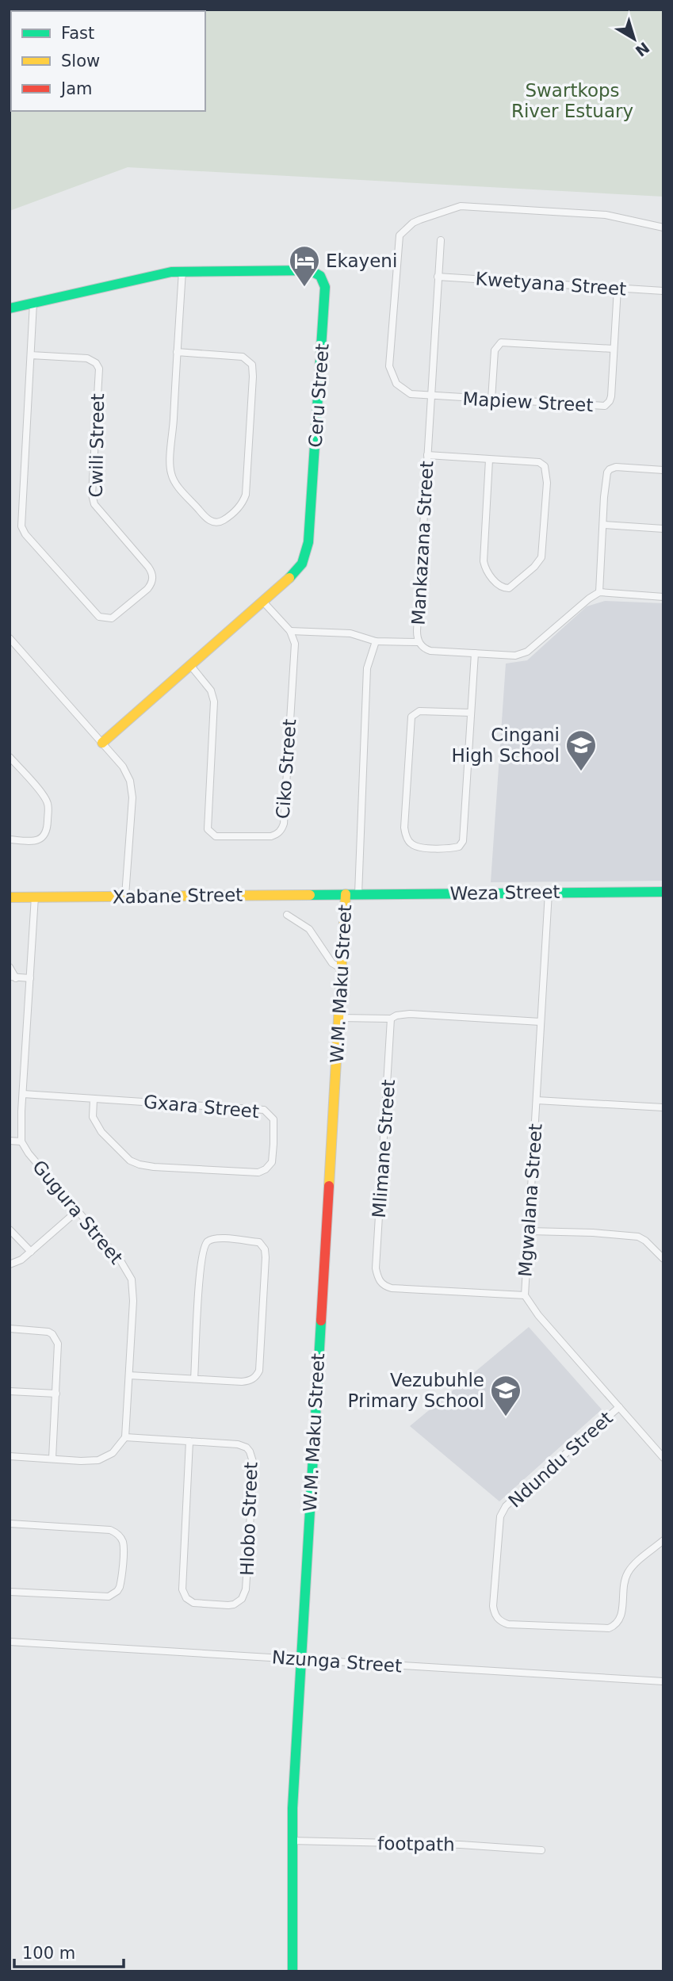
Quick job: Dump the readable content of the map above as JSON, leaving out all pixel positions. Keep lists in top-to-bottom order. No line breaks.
{"streets":{"street":["Kwetyana Street","Ceru Street","Mapiew Street","Cwili Street","Mankazana Street","Ciko Street","Weza Street","Xabane Street","W.M. Maku Street","Gxara Street","Mlimane Street","Mgwalana Street","Gugura Street","Ndundu Street","Hlobo Street","Nzunga Street","footpath"]},"crossings":[["Kwetyana Street","Mapiew Street"],["Kwetyana Street","Mankazana Street"],["Ceru Street","Cwili Street"],["Ceru Street","Ciko Street"],["Mapiew Street","Mankazana Street"],["Weza Street","Xabane Street"],["Weza Street","W.M. Maku Street"],["Weza Street","Mgwalana Street"],["Xabane Street","W.M. Maku Street"],["Xabane Street","Gugura Street"],["W.M. Maku Street","Nzunga Street"],["W.M. Maku Street","footpath"],["Gxara Street","Gugura Street"],["Mlimane Street","Mgwalana Street"],["Mgwalana Street","Ndundu Street"],["Gugura Street","Hlobo Street"]],"parks":["Swartkops River Estuary"],"places":{"hotel":["Ekayeni"],"school or university":["Cingani High School","Vezubuhle Primary School"]},"legend":["Fast","Slow","Jam"],"scale_bar":"100 m","north":"bottom right"}
